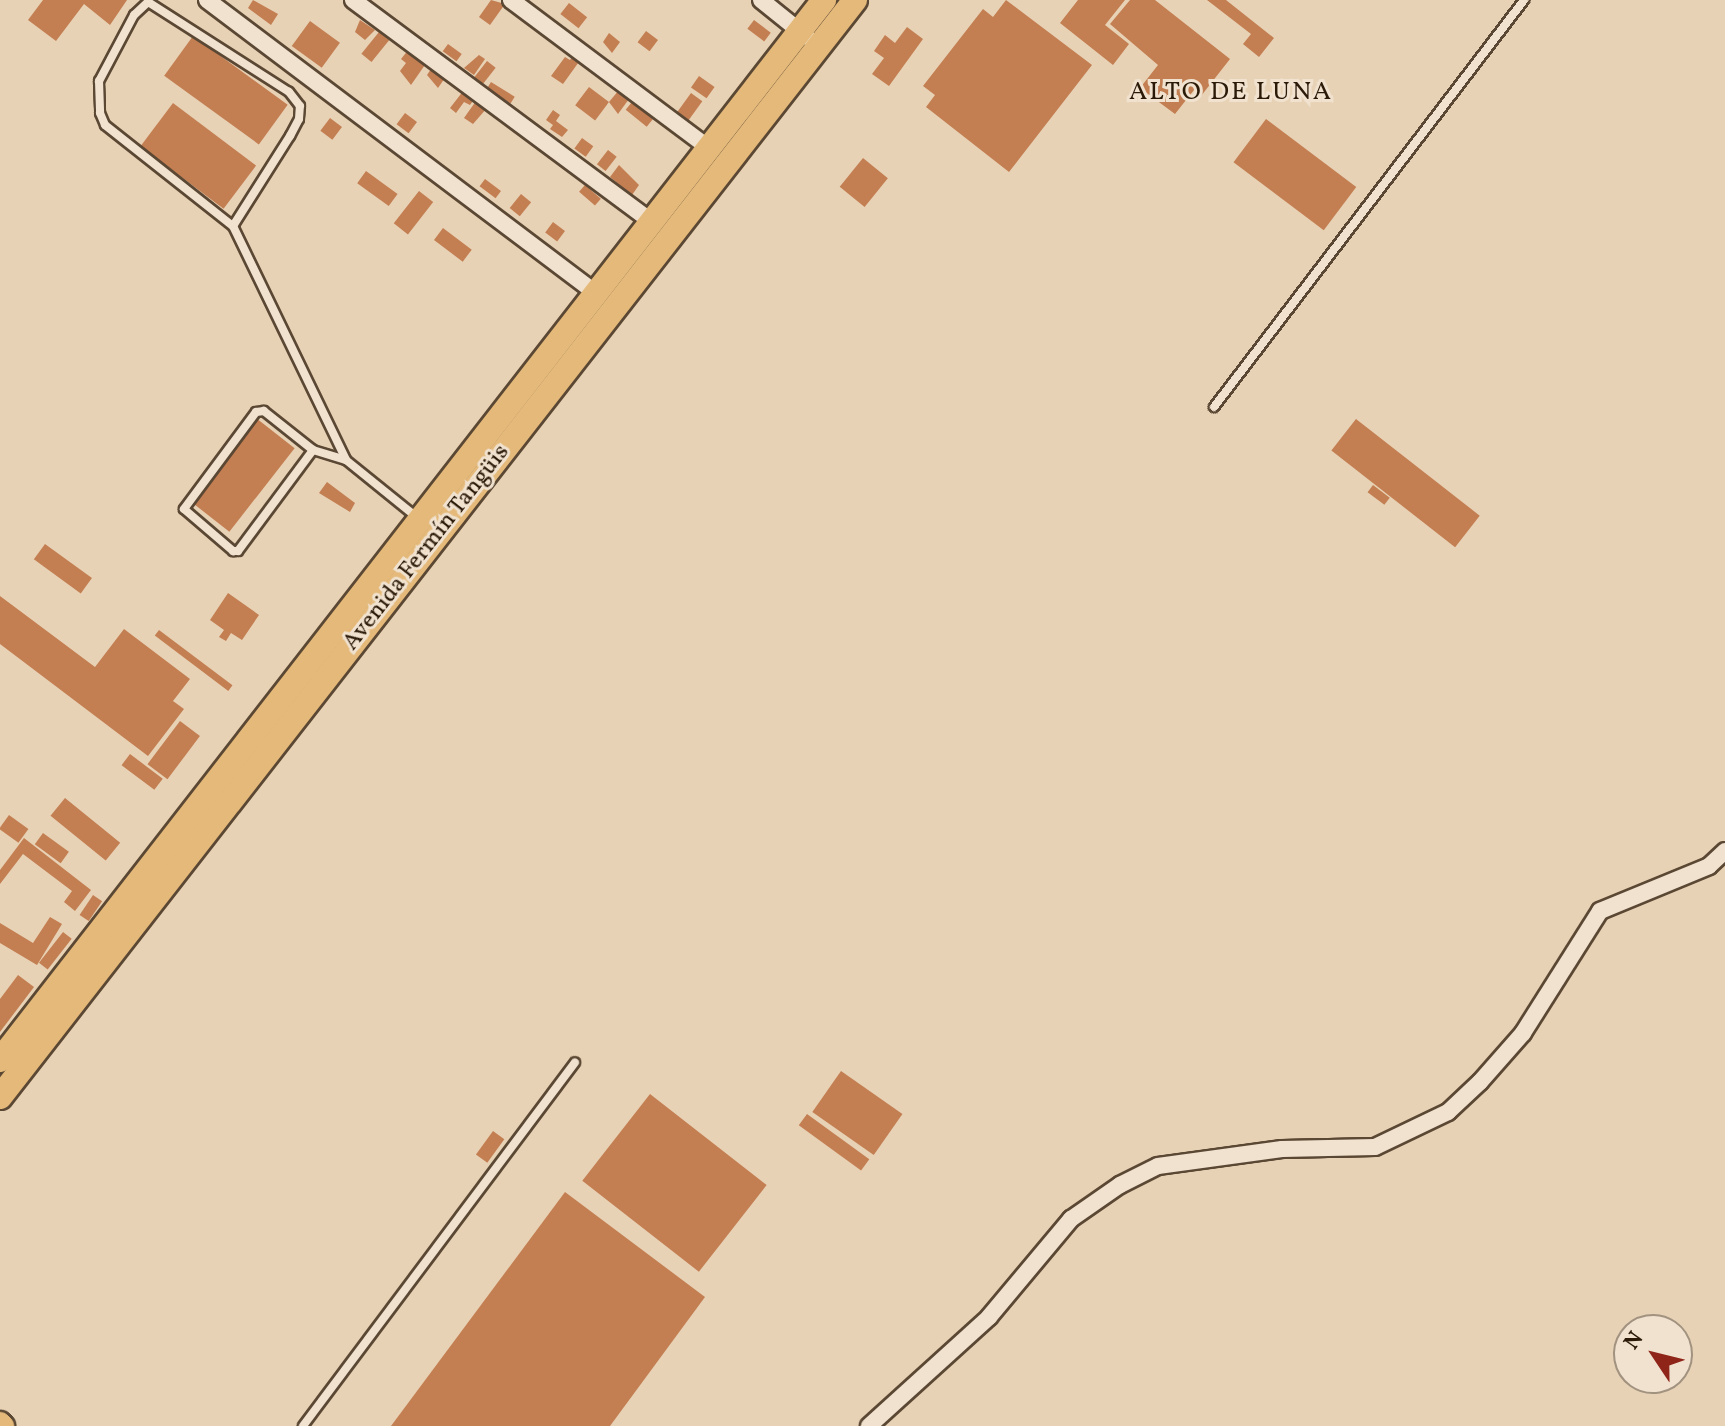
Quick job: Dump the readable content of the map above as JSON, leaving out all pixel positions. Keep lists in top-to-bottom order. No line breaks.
{"streets":{"main road":["Avenida Fermín Tangüis"]},"districts":["ALTO DE LUNA"],"north":"top left"}
